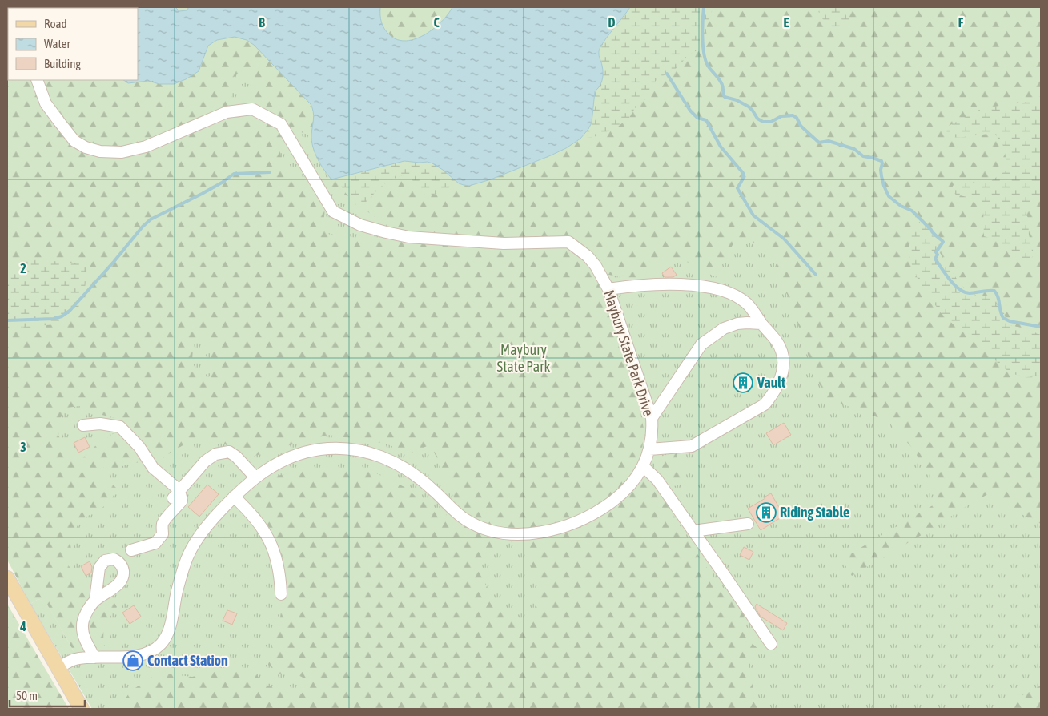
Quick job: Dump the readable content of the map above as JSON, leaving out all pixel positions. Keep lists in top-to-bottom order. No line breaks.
{"streets":{"lane":["Maybury State Park Drive"]},"parks":["Maybury State Park"],"places":{"building":["Vault","Riding Stable"],"shop":["Contact Station"]},"legend":["Road","Water","Building"],"scale_bar":"50 m","grid":{"columns":["B","C","D","E","F"],"rows":["2","3","4"]}}
